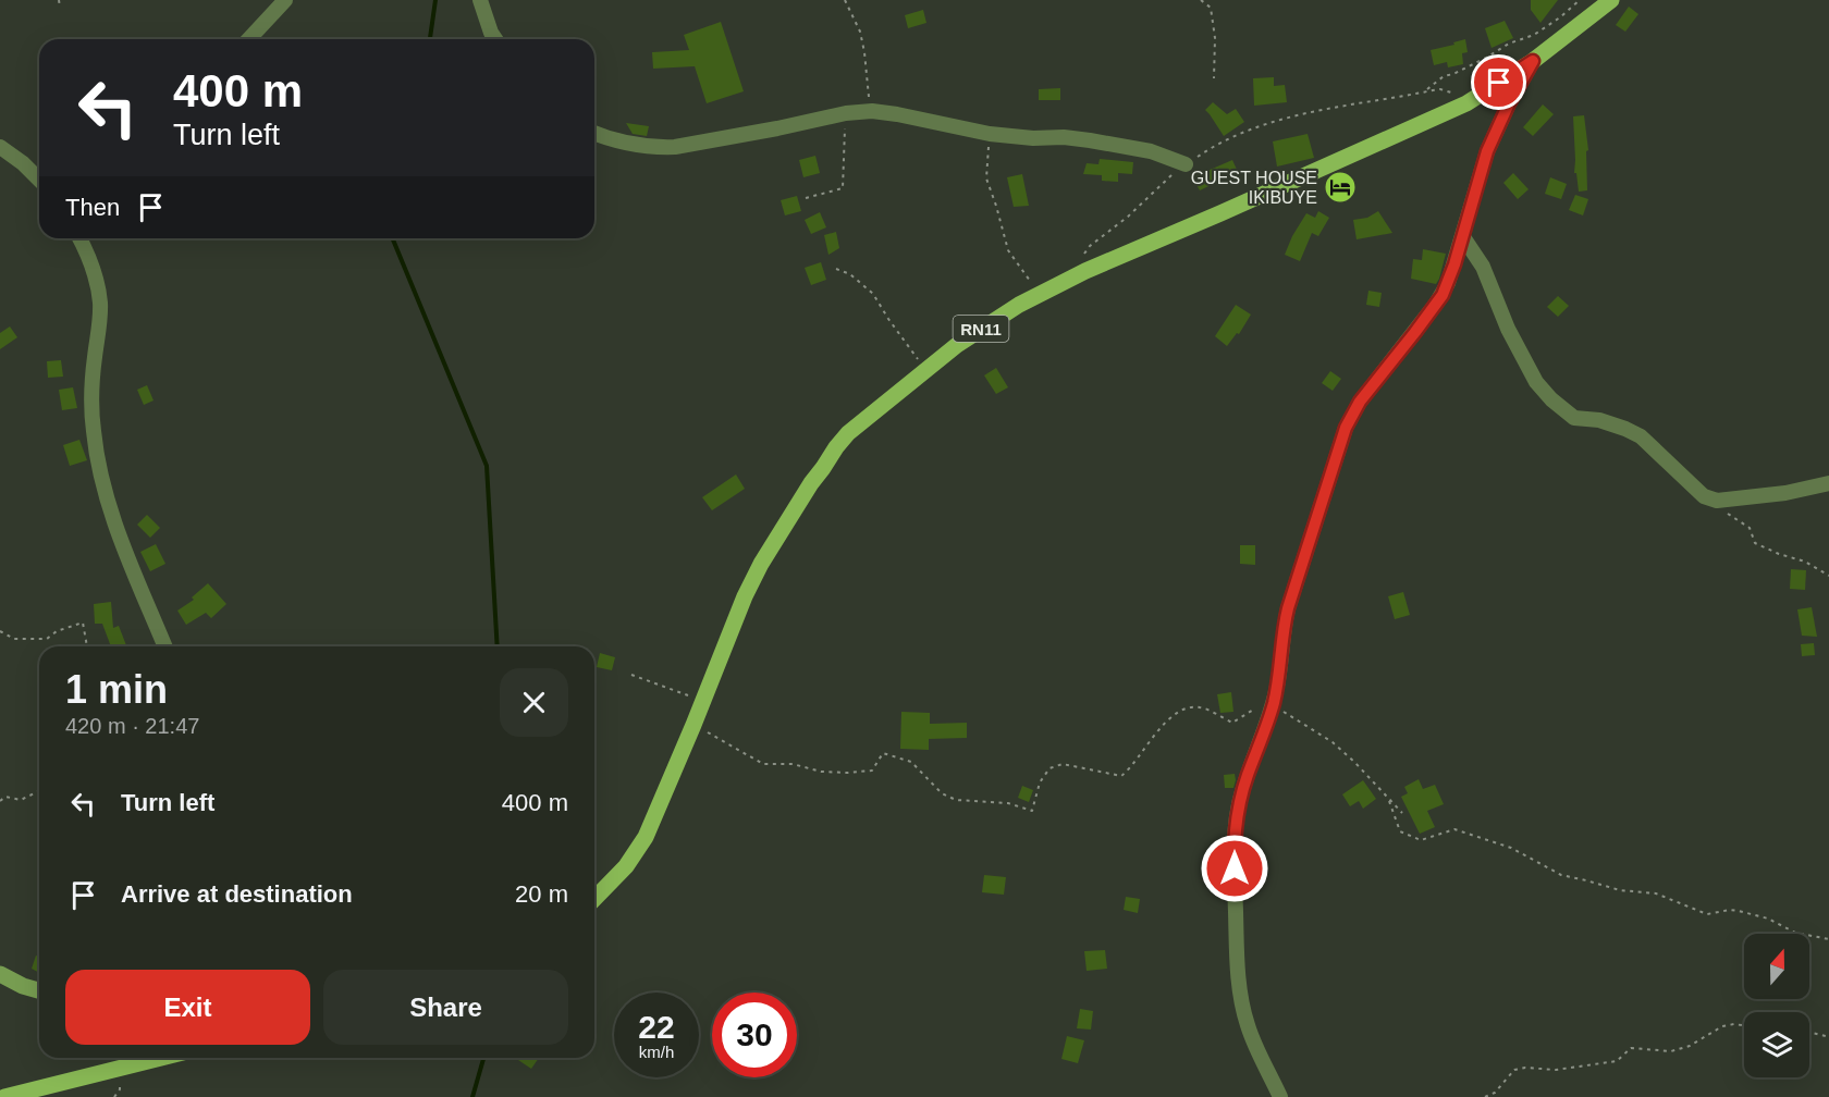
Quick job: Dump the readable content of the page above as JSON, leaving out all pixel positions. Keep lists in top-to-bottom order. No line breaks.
{"streets":{"main road":["RN11"]},"places":{"hotel":["GUEST HOUSE IKIBUYE"]},"north":"top","page":{"turn":["400 m","Turn left"],"then":"Then","heading":["1 min","420 m · 21:47"],"list":[{"name":"Turn left","value":"400 m"},{"name":"Arrive at destination","value":"20 m"}],"buttons":["Exit","Share"],"speed":"22 km/h","limit":"30"}}
